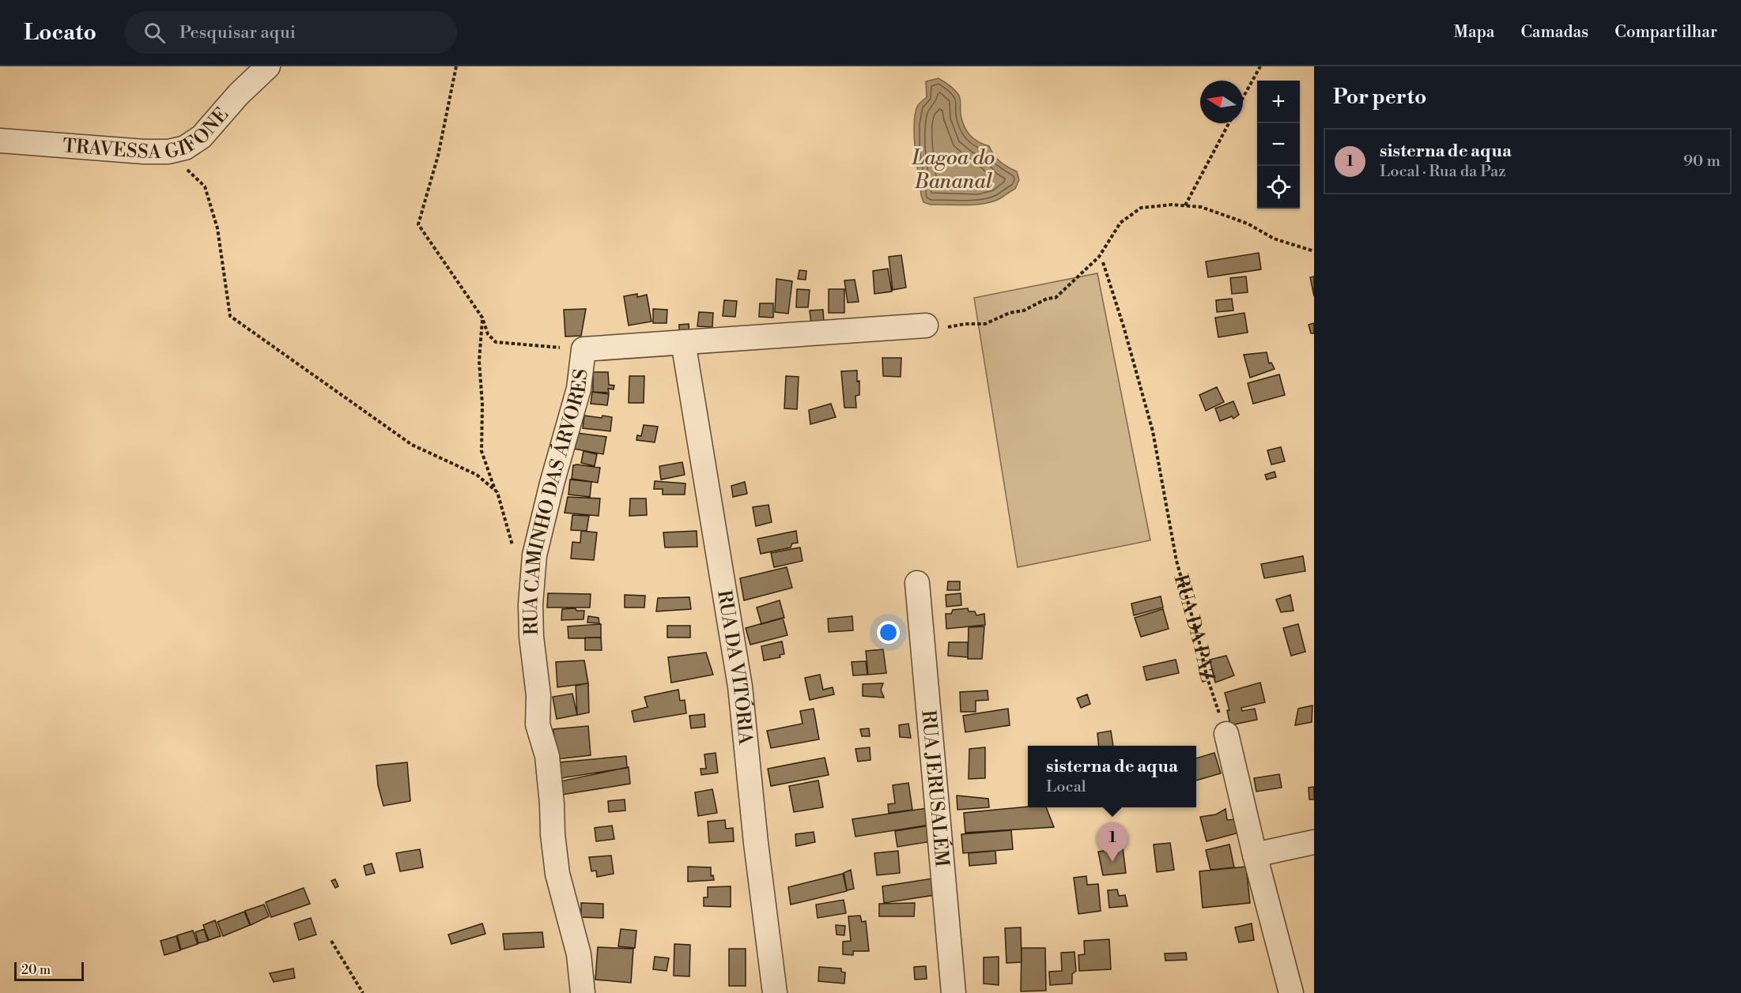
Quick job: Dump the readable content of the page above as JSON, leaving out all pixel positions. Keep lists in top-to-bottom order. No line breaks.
{"streets":{"street":["TRAVESSA GIFONE","RUA CAMINHO DAS ÁRVORES","RUA DA VITÓRIA","RUA JERUSALÉM"],"path":["RUA DA PAZ"]},"crossings":[["RUA CAMINHO DAS ÁRVORES","RUA DA VITÓRIA"]],"water":["Lagoa do Bananal"],"scale_bar":"20 m","north":"left","page":{"header":"Locato","search":"Pesquisar aqui","nav":["Mapa","Camadas","Compartilhar"],"heading":"Por perto","map_buttons":["+","−"],"list":[{"mark":"1","name":"sisterna de aqua","note":"Local · Rua da Paz","value":"90 m"}],"popup":["sisterna de aqua","Local"],"pins":"1","scale":"20 m"}}
